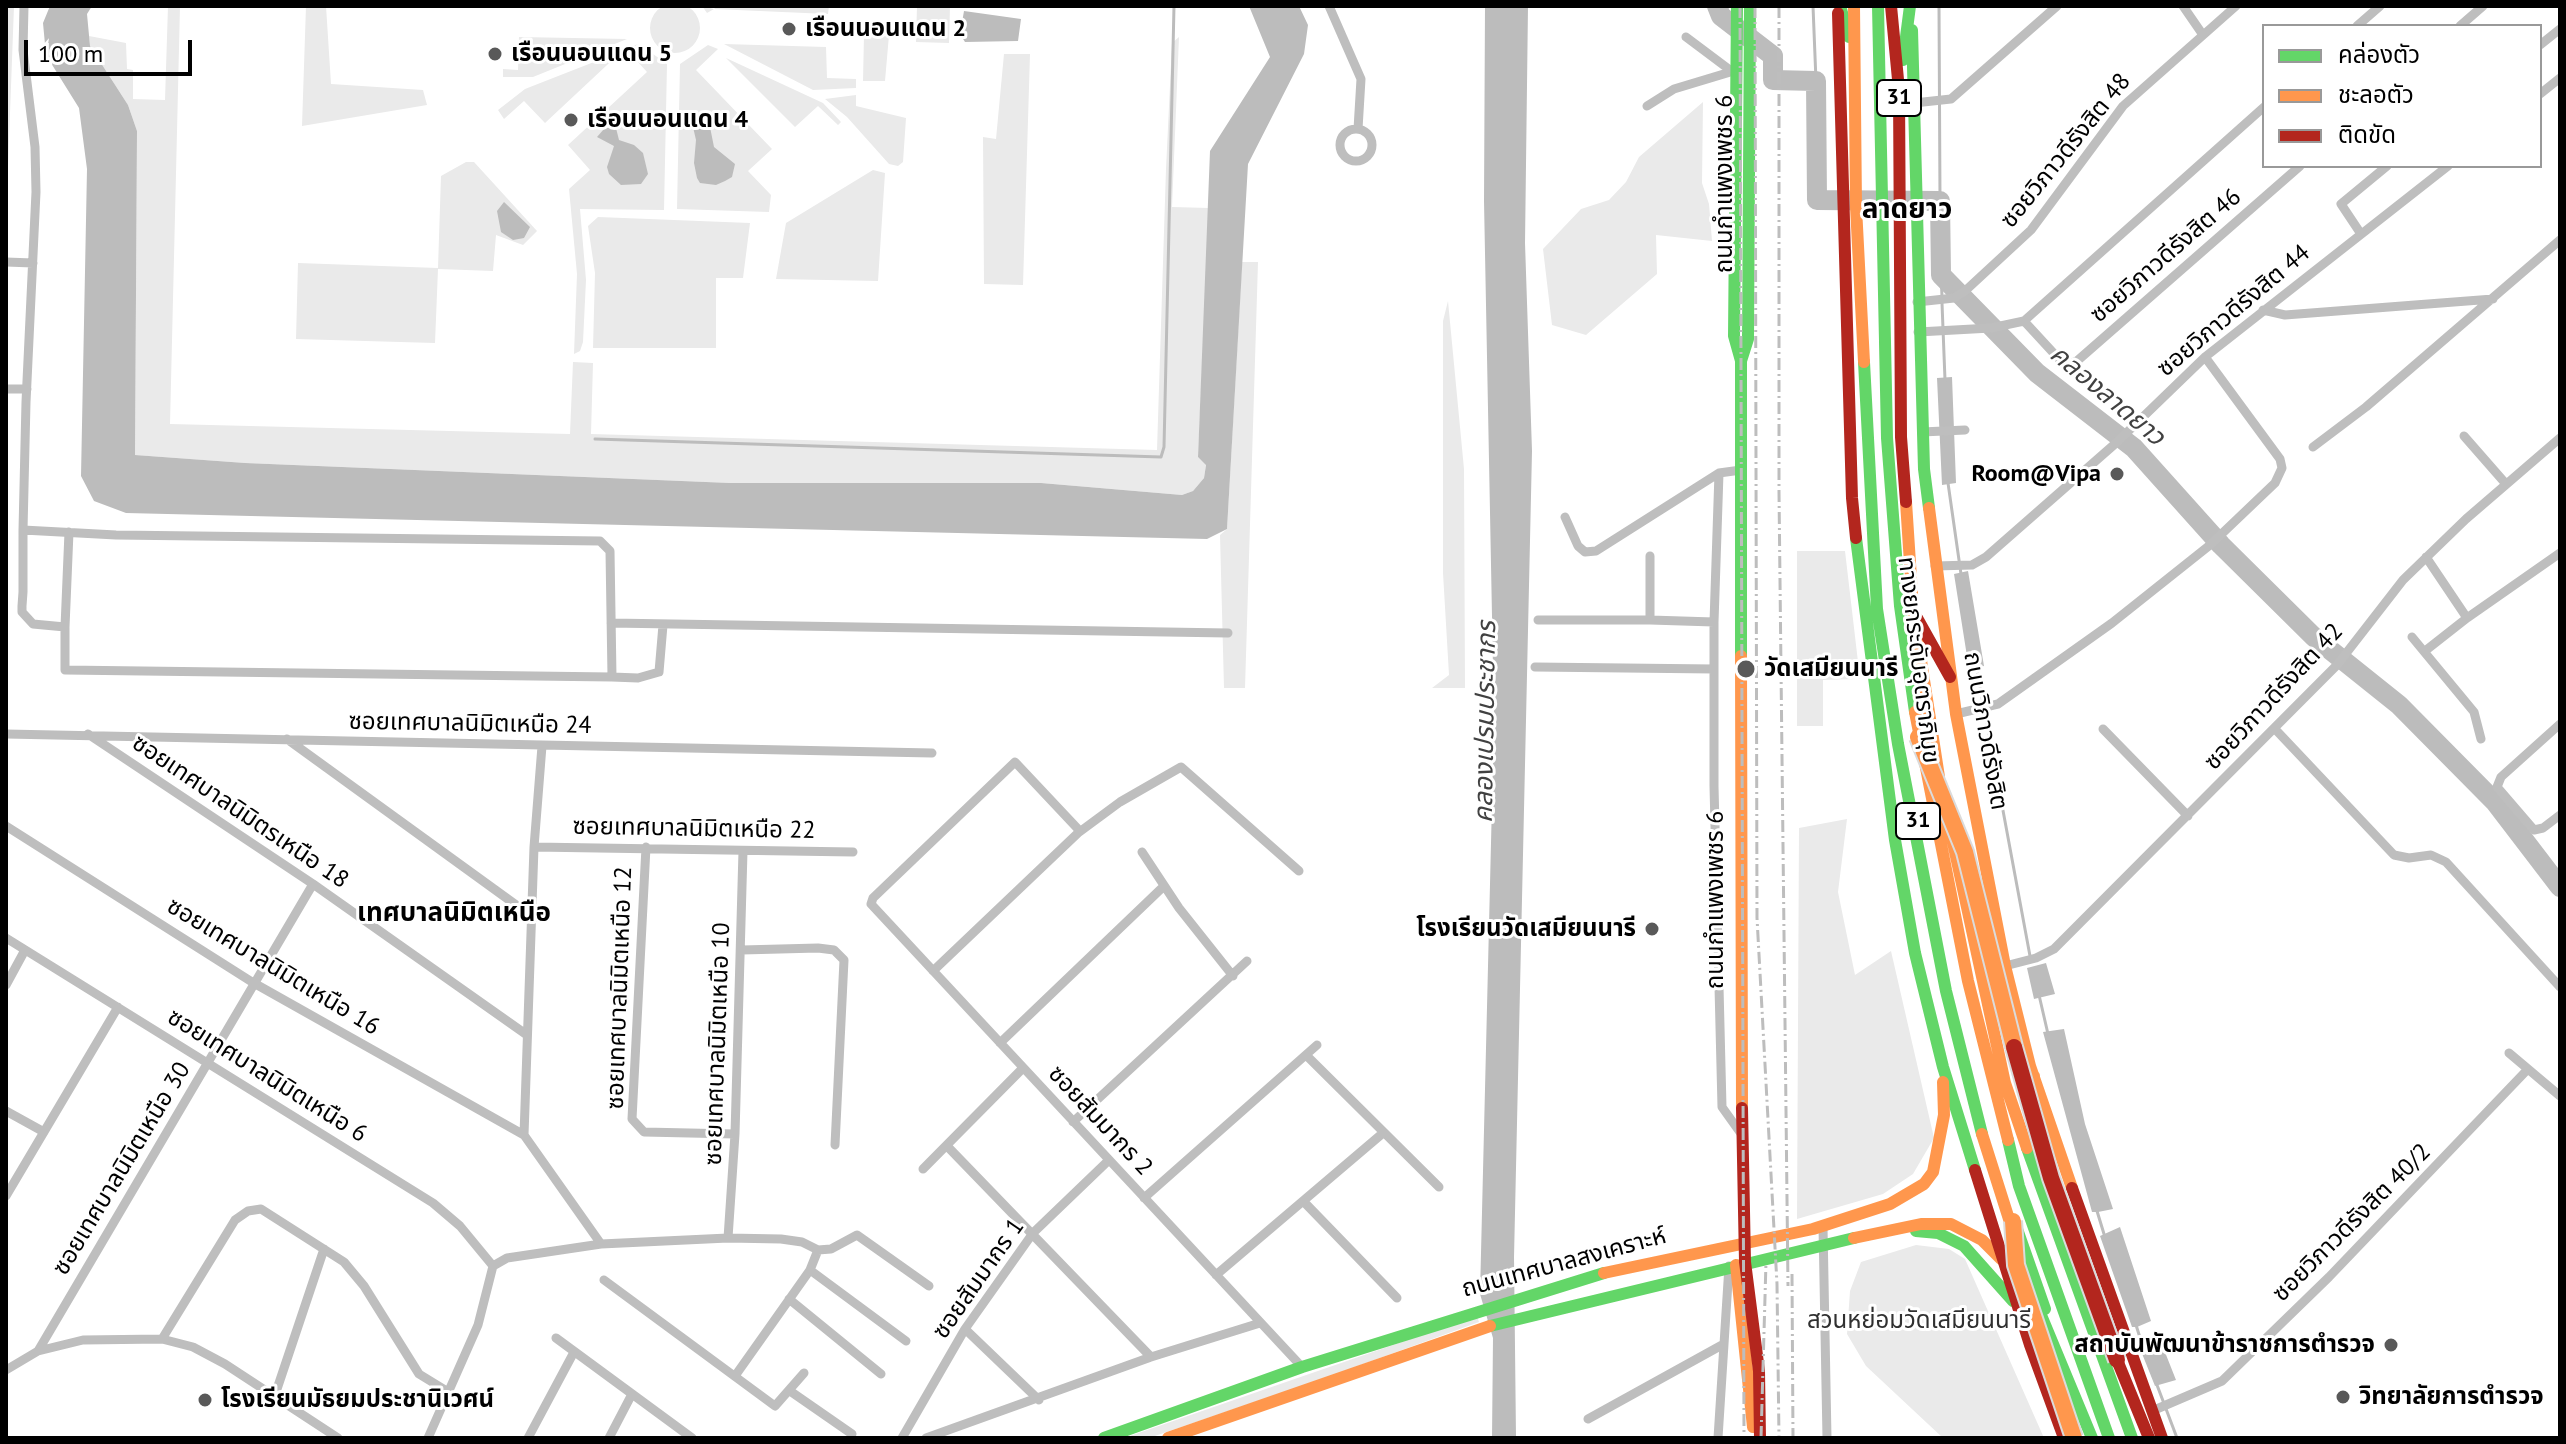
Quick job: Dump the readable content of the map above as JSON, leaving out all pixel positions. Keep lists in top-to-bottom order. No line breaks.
{"streets":{"main road":["31","ถนนกำแพงเพชร 6","ทางยกระดับอุตราภิมุข","ถนนวิภาวดีรังสิต","ถนนเทศบาลสงเคราะห์"],"street":["ซอยวิภาวดีรังสิต 48","ซอยวิภาวดีรังสิต 46","ซอยวิภาวดีรังสิต 44","ซอยวิภาวดีรังสิต 42","ซอยเทศบาลนิมิตเหนือ 24","ซอยเทศบาลนิมิตรเหนือ 18","ซอยเทศบาลนิมิตเหนือ 22","ซอยเทศบาลนิมิตเหนือ 16","ซอยเทศบาลนิมิตเหนือ 12","ซอยเทศบาลนิมิตเหนือ 10","ซอยเทศบาลนิมิตเหนือ 6","ซอยสัมมากร 2","ซอยเทศบาลนิมิตเหนือ 30","ซอยวิภาวดีรังสิต 40/2","ซอยสัมมากร 1"]},"crossings":[["31","ทางยกระดับอุตราภิมุข"],["31","ถนนเทศบาลสงเคราะห์"],["ซอยวิภาวดีรังสิต 48","ถนนวิภาวดีรังสิต"],["ถนนกำแพงเพชร 6","ถนนเทศบาลสงเคราะห์"],["ซอยวิภาวดีรังสิต 46","ถนนวิภาวดีรังสิต"],["ซอยวิภาวดีรังสิต 44","ถนนวิภาวดีรังสิต"],["ซอยวิภาวดีรังสิต 42","ถนนวิภาวดีรังสิต"],["ซอยเทศบาลนิมิตเหนือ 24","ซอยเทศบาลนิมิตรเหนือ 18"],["ถนนวิภาวดีรังสิต","ซอยวิภาวดีรังสิต 40/2"],["ซอยเทศบาลนิมิตรเหนือ 18","ซอยเทศบาลนิมิตเหนือ 30"],["ซอยเทศบาลนิมิตเหนือ 22","ซอยเทศบาลนิมิตเหนือ 12"],["ซอยเทศบาลนิมิตเหนือ 22","ซอยเทศบาลนิมิตเหนือ 10"],["ซอยเทศบาลนิมิตเหนือ 16","ซอยเทศบาลนิมิตเหนือ 30"],["ซอยเทศบาลนิมิตเหนือ 12","ซอยเทศบาลนิมิตเหนือ 10"],["ซอยเทศบาลนิมิตเหนือ 6","ซอยเทศบาลนิมิตเหนือ 30"],["ซอยสัมมากร 2","ถนนเทศบาลสงเคราะห์"],["ซอยสัมมากร 2","ซอยสัมมากร 1"]],"districts":["ลาดยาว","เทศบาลนิมิตเหนือ"],"water":["คลองลาดยาว","คลองเปรมประชากร"],"parks":["สวนหย่อมวัดเสมียนนารี"],"places":["เรือนนอนแดน 2","เรือนนอนแดน 5","เรือนนอนแดน 4","Room@Vipa","วัดเสมียนนารี","โรงเรียนวัดเสมียนนารี","สถาบันพัฒนาข้าราชการตำรวจ","วิทยาลัยการตำรวจ","โรงเรียนมัธยมประชานิเวศน์"],"legend":["คล่องตัว","ชะลอตัว","ติดขัด"],"scale_bar":"100 m"}
